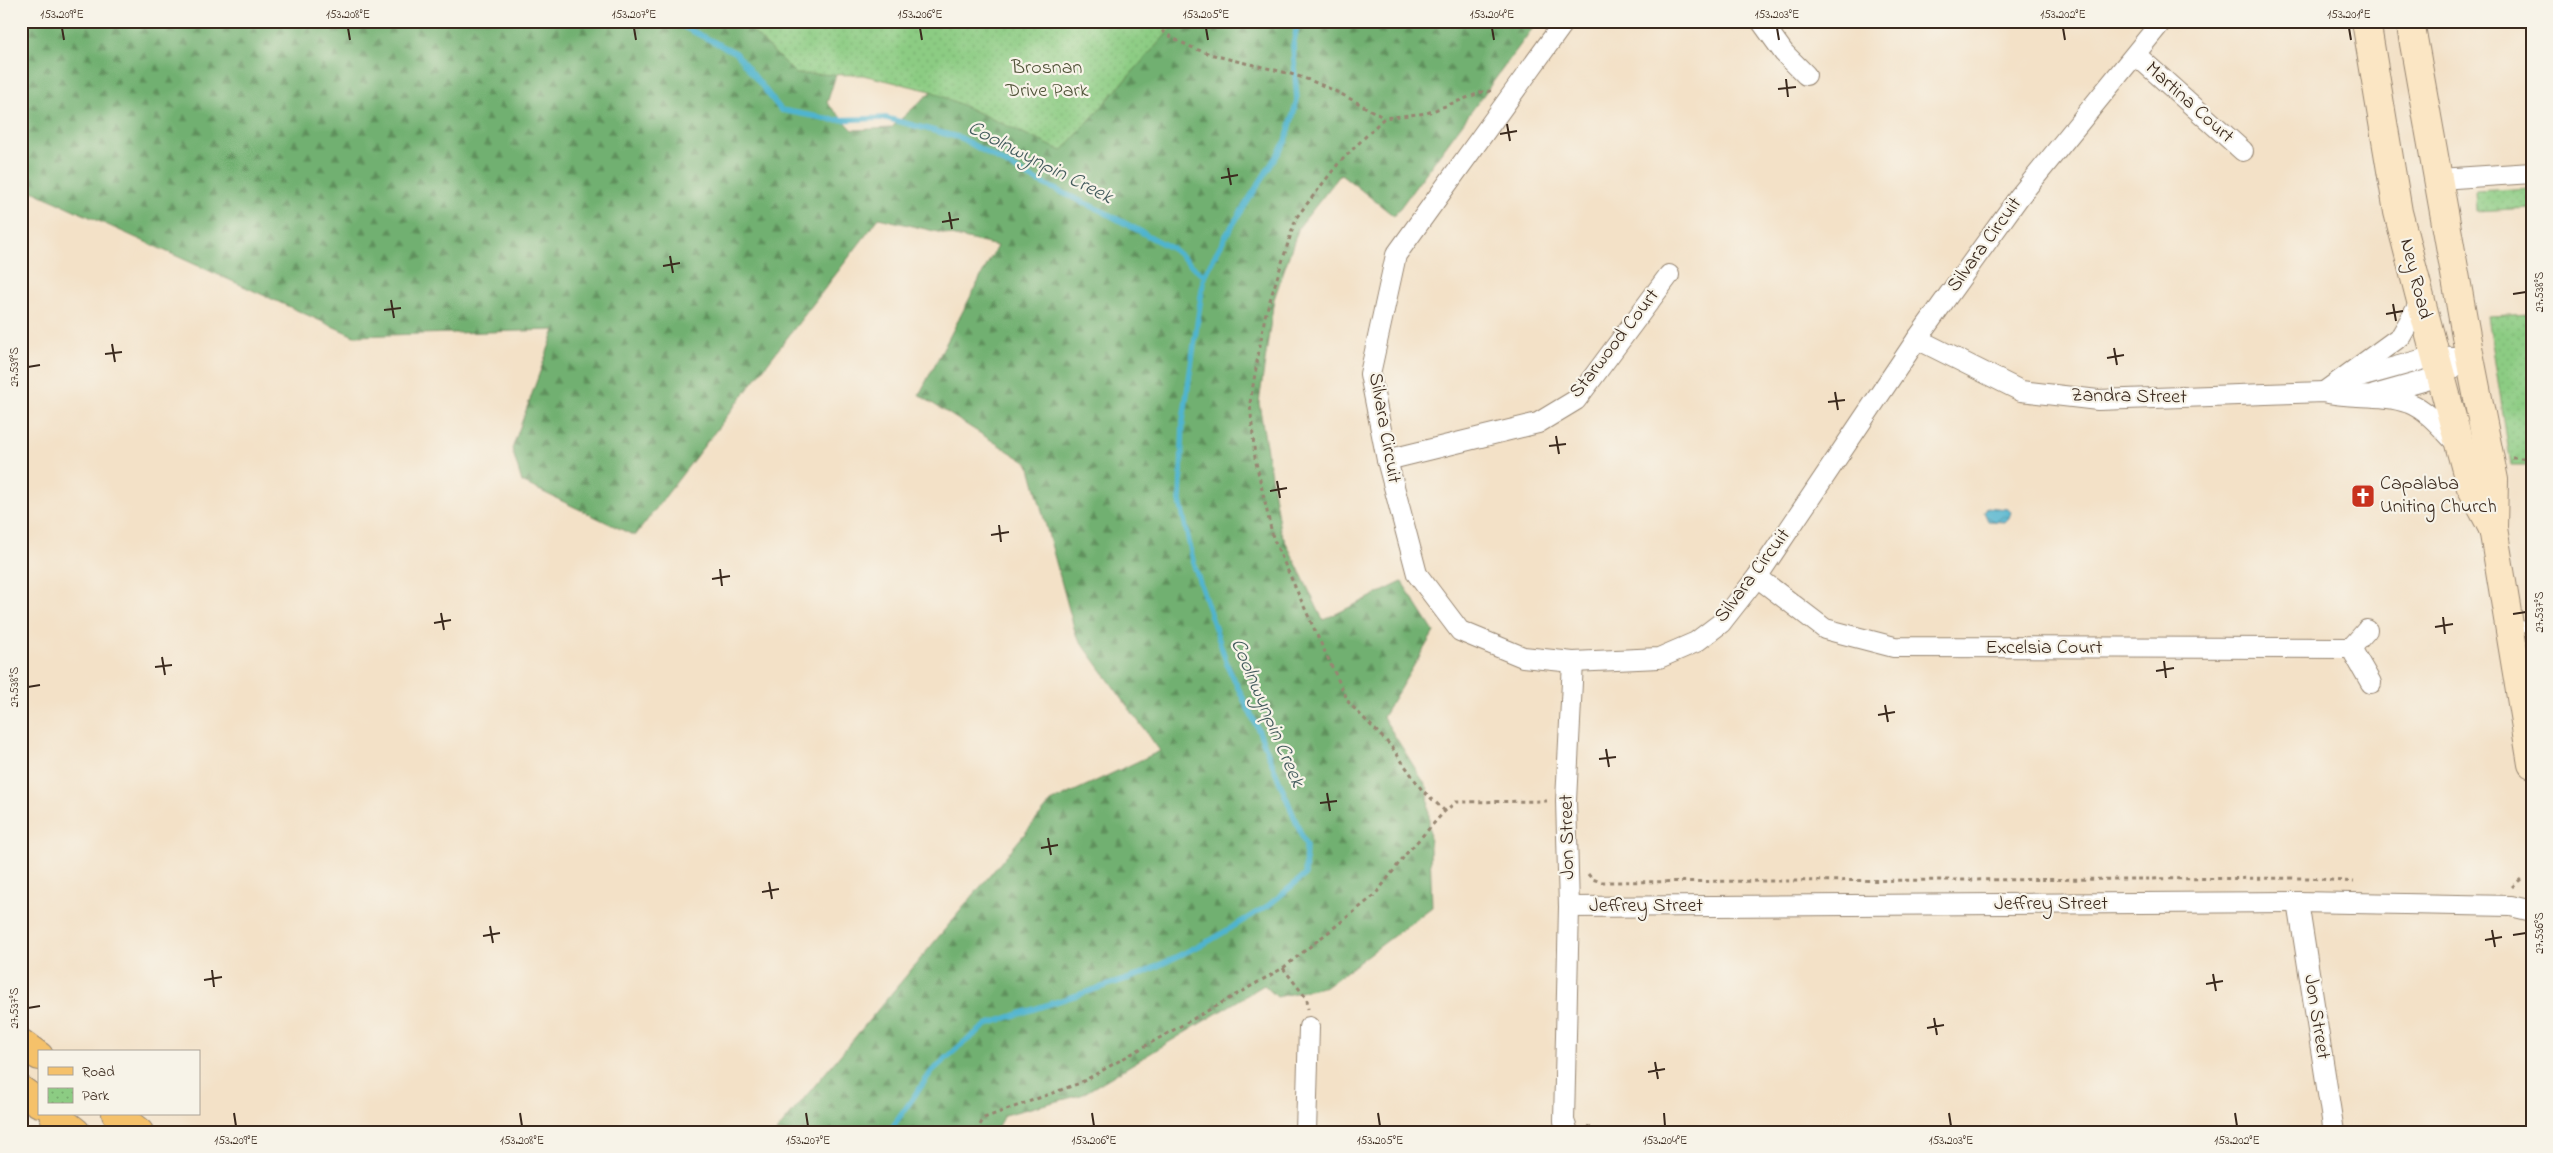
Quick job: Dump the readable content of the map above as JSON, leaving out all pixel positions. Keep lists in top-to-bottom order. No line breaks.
{"streets":{"main road":["Ney Road"],"street":["Martina Court","Silvara Circuit","Starwood Court","Zandra Street","Excelsia Court","Jon Street","Jeffrey Street"]},"crossings":[["Martina Court","Silvara Circuit"],["Silvara Circuit","Starwood Court"],["Silvara Circuit","Zandra Street"],["Silvara Circuit","Excelsia Court"],["Silvara Circuit","Jon Street"],["Ney Road","Zandra Street"],["Jon Street","Jeffrey Street"]],"water":["Coolnwynpin Creek"],"parks":["Brosnan Drive Park"],"places":{"church":["Capalaba Uniting Church"]},"legend":["Road","Park"],"coordinates":["153.209°E","153.208°E","153.207°E","153.206°E","153.205°E","153.204°E","153.203°E","153.202°E","153.201°E","27.538°S","27.539°S","27.537°S","27.536°S"]}
